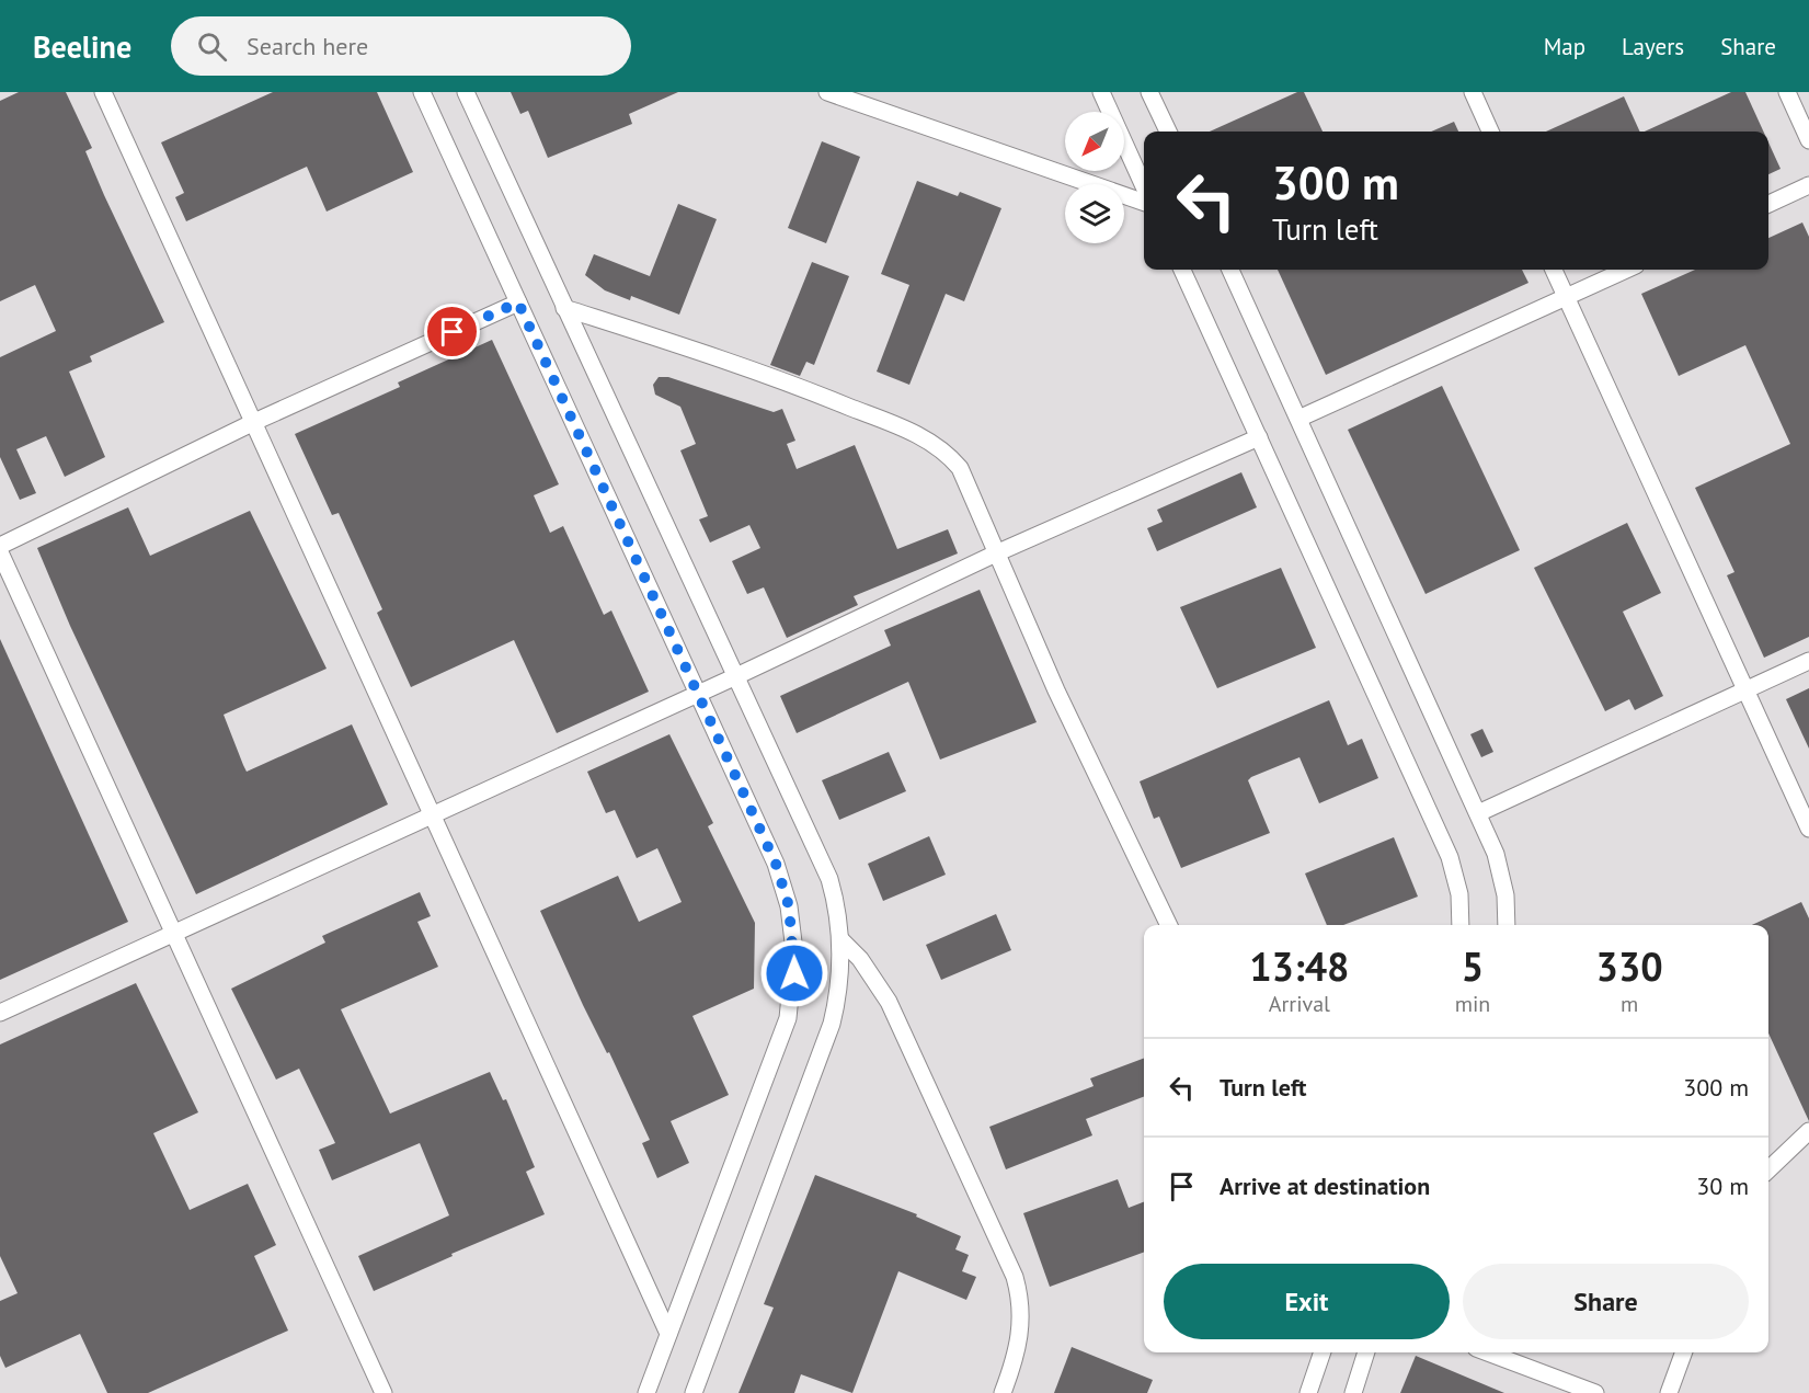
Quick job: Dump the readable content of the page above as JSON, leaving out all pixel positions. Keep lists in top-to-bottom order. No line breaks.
{"north":"bottom left","page":{"header":"Beeline","search":"Search here","nav":["Map","Layers","Share"],"turn":["300 m","Turn left"],"eta":["13:48","Arrival","5","min","330","m"],"list":[{"name":"Turn left","value":"300 m"},{"name":"Arrive at destination","value":"30 m"}],"buttons":["Exit","Share"]}}
